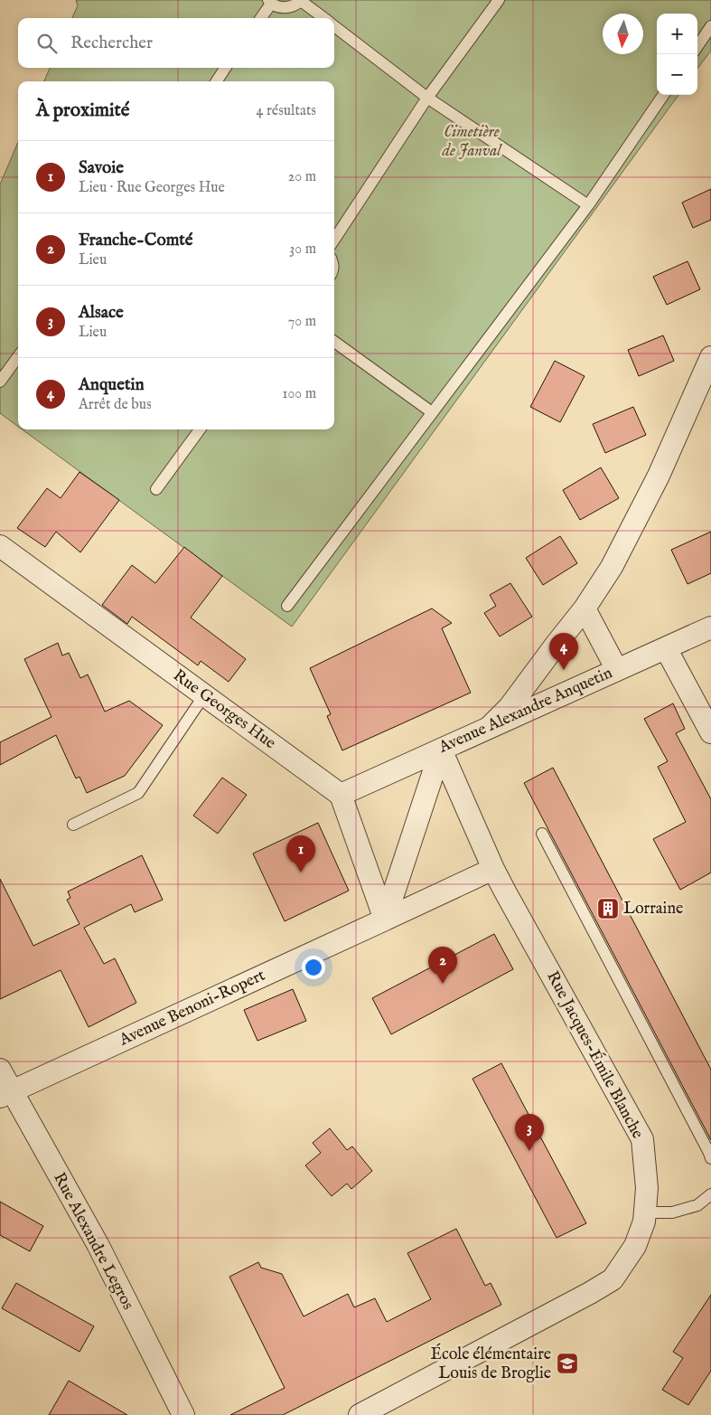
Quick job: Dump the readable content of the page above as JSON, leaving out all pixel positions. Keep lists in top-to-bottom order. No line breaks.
{"streets":{"street":["Rue Georges Hue","Avenue Alexandre Anquetin","Avenue Benoni-Ropert","Rue Jacques-Émile Blanche","Rue Alexandre Legros"]},"crossings":[["Rue Georges Hue","Avenue Alexandre Anquetin"],["Avenue Alexandre Anquetin","Rue Jacques-Émile Blanche"],["Avenue Benoni-Ropert","Rue Jacques-Émile Blanche"],["Avenue Benoni-Ropert","Rue Alexandre Legros"]],"parks":["Cimetière de Janval"],"places":{"building":["Lorraine"],"school or university":["École élémentaire Louis de Broglie"]},"north":"bottom","page":{"map_buttons":["+","−"],"search":"Rechercher","heading":["À proximité","4 résultats"],"list":[{"mark":"1","name":"Savoie","note":"Lieu · Rue Georges Hue","value":"20 m"},{"mark":"2","name":"Franche-Comté","note":"Lieu","value":"30 m"},{"mark":"3","name":"Alsace","note":"Lieu","value":"70 m"},{"mark":"4","name":"Anquetin","note":"Arrêt de bus","value":"100 m"}],"pins":["4","1","2","3"]}}
